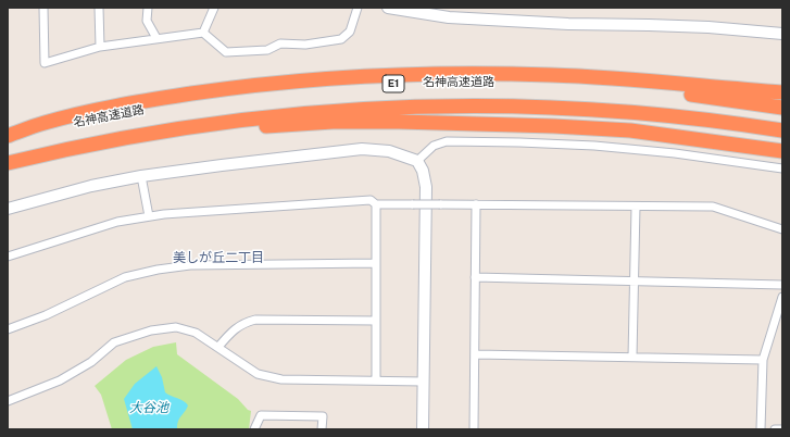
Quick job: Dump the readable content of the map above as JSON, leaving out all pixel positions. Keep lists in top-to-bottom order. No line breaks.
{"streets":{"highway":["名神高速道路","E1"]},"districts":["美しが丘二丁目"],"water":["大谷池"]}
